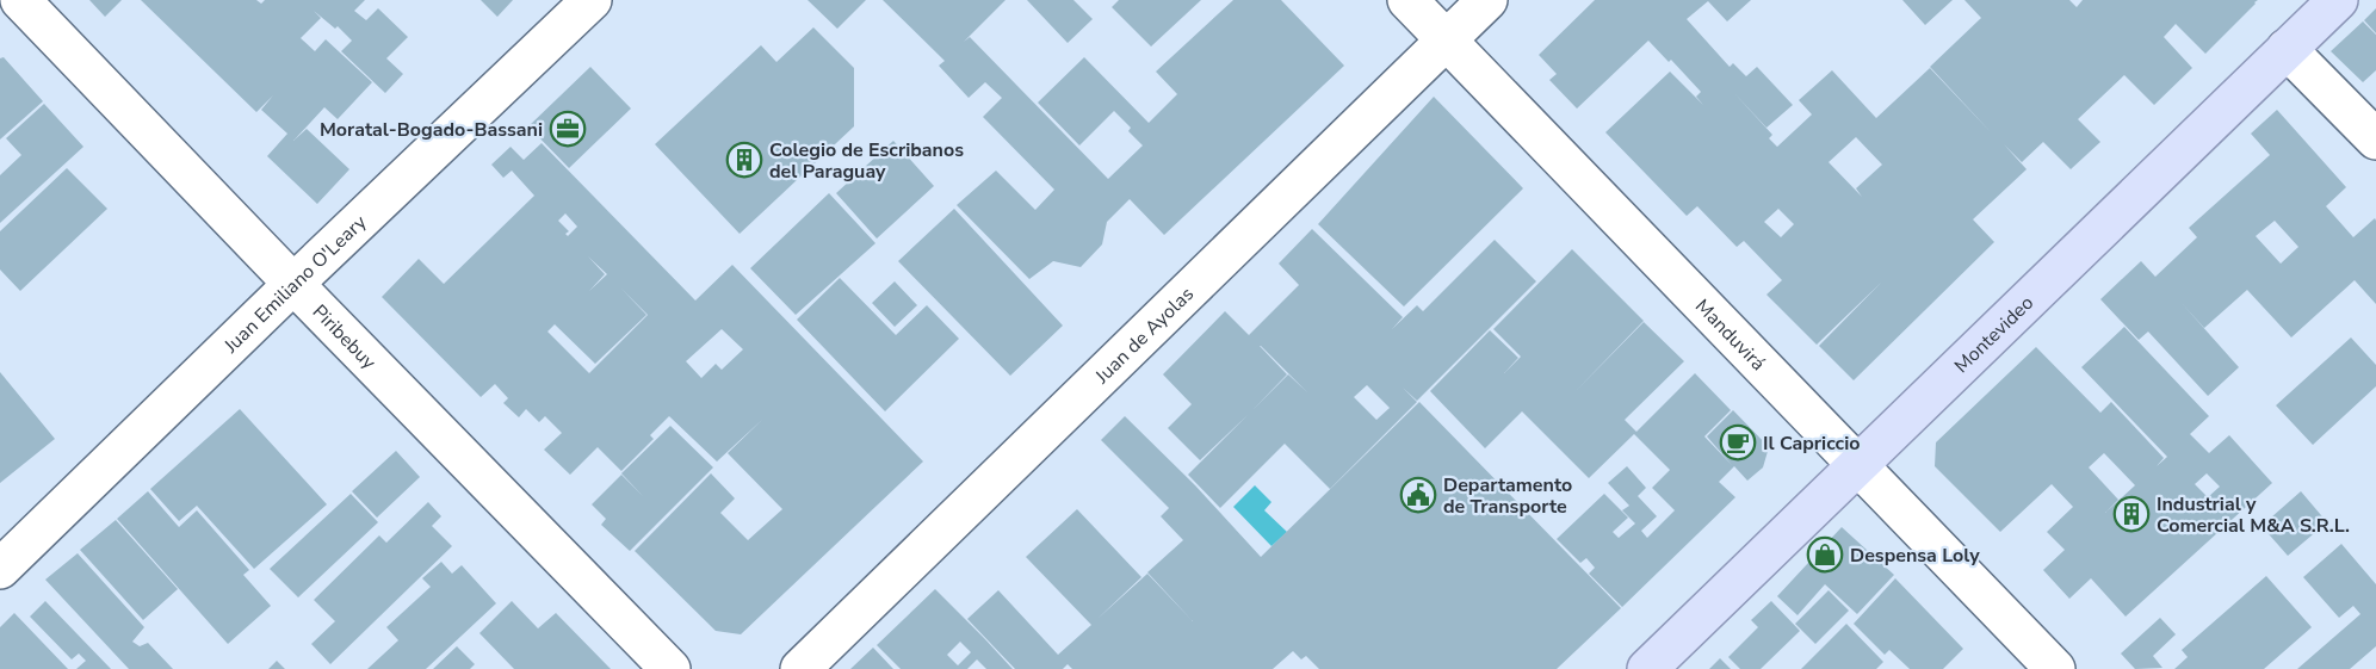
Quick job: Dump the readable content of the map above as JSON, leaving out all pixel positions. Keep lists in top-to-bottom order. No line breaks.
{"streets":{"main road":["Montevideo"],"street":["Juan Emiliano O'Leary","Juan de Ayolas","Manduvirá","Piribebuy"]},"crossings":[["Juan Emiliano O'Leary","Piribebuy"],["Juan de Ayolas","Manduvirá"],["Manduvirá","Montevideo"]],"places":{"office":["Moratal-Bogado-Bassani"],"building":["Colegio de Escribanos del Paraguay","Industrial y Comercial M&A S.R.L."],"cafe":["Il Capriccio"],"public building":["Departamento de Transporte"],"shop":["Despensa Loly"]}}
